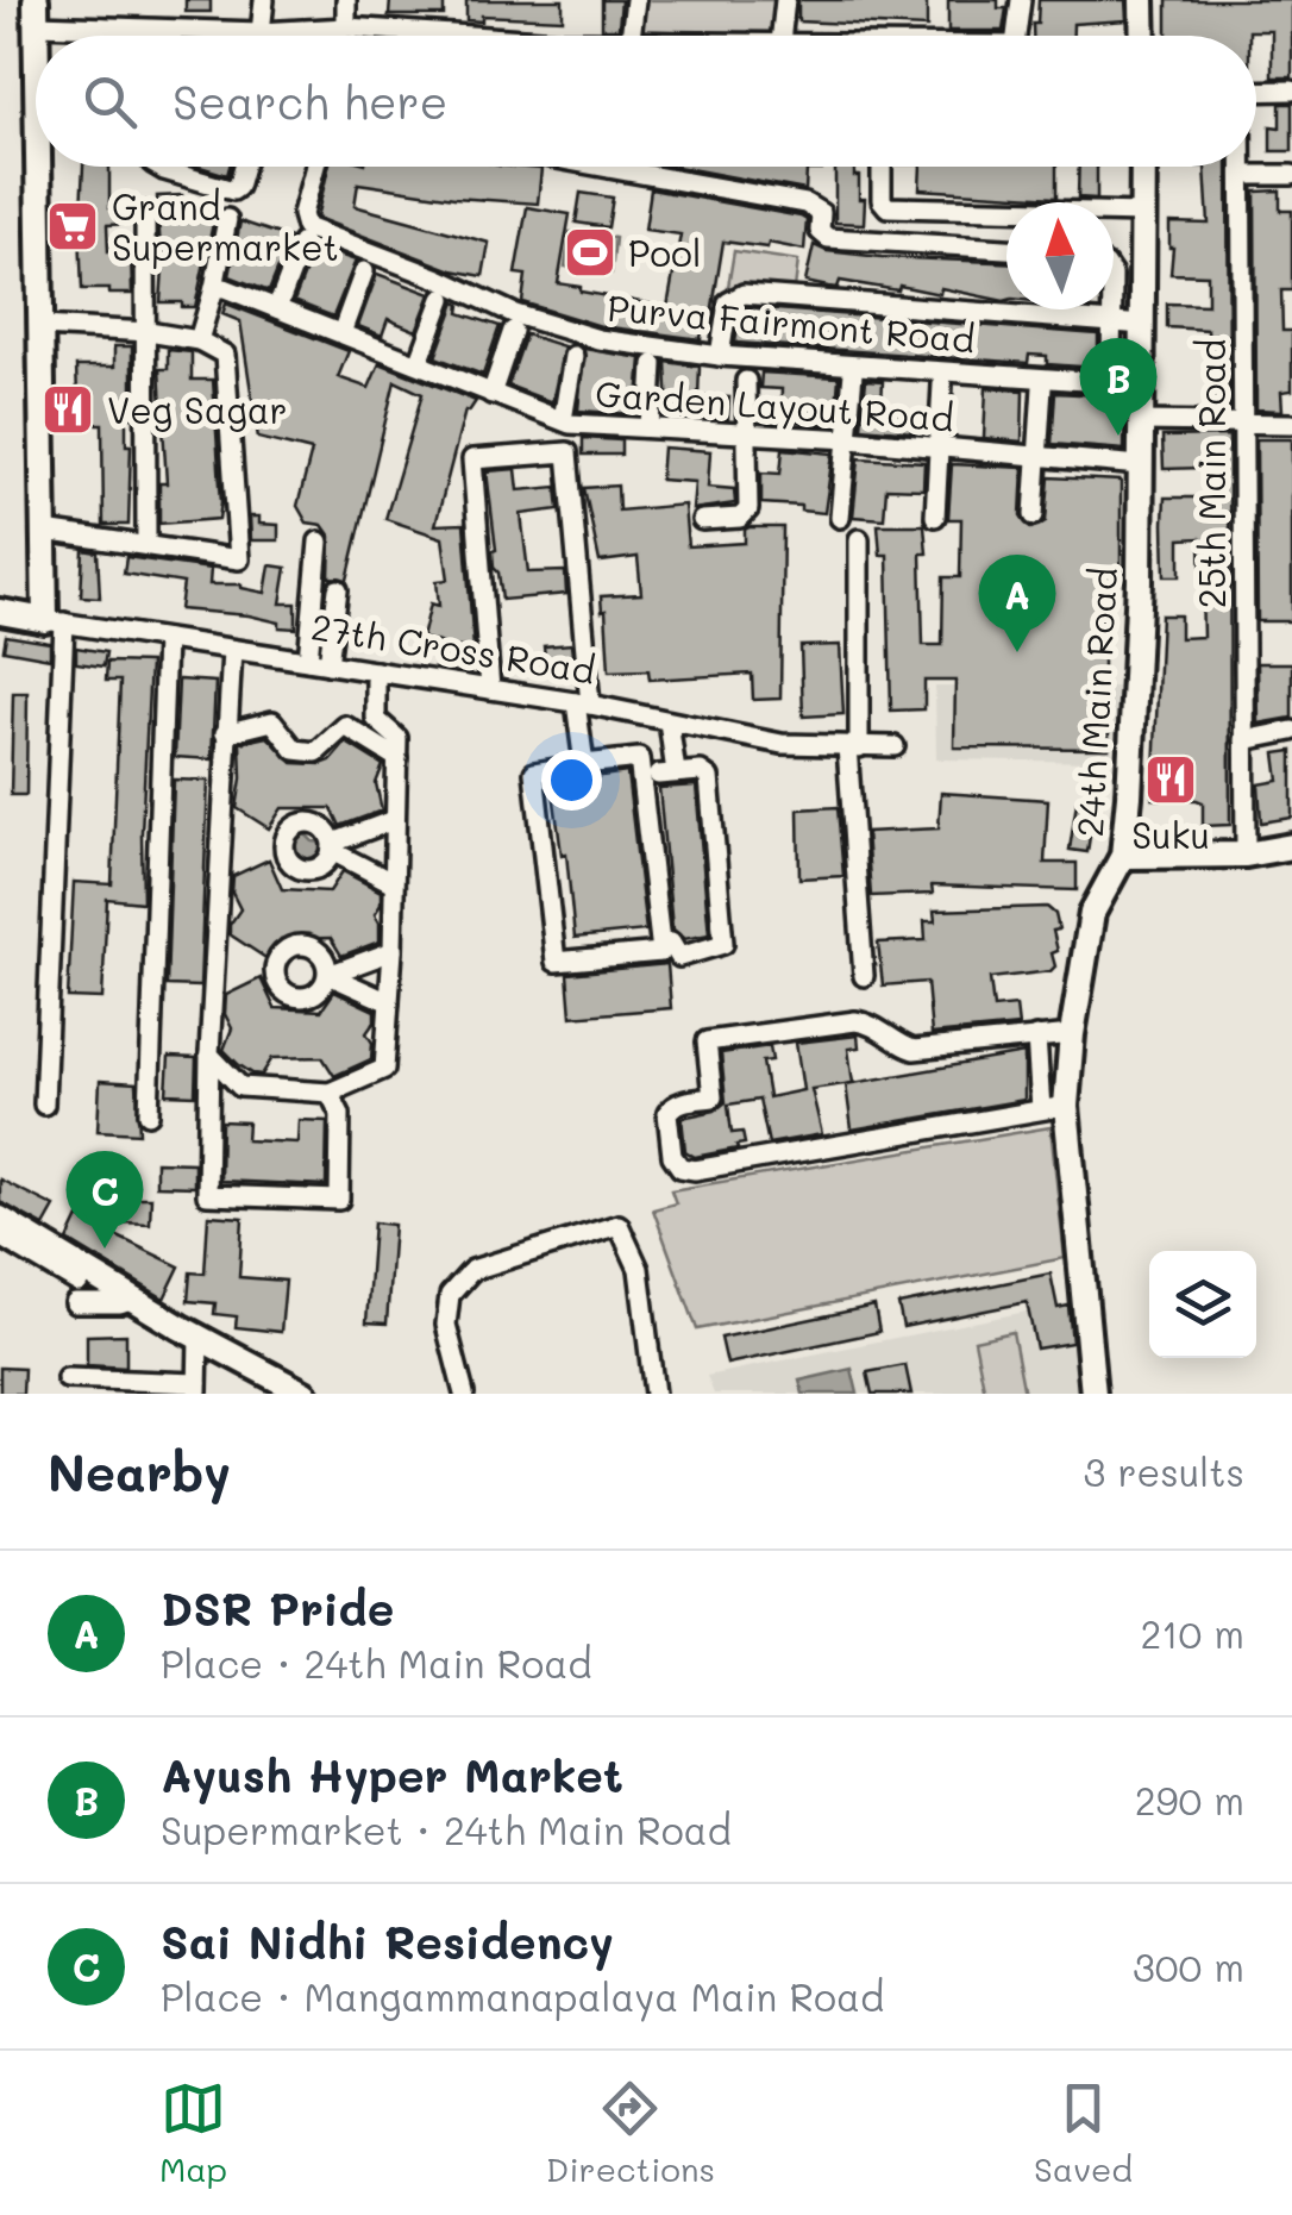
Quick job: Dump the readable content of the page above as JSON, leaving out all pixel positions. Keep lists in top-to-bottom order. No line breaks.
{"streets":{"street":["Purva Fairmont Road","Garden Layout Road","25th Main Road","27th Cross Road","24th Main Road"]},"crossings":[["Garden Layout Road","24th Main Road"]],"places":{"supermarket":["Grand Supermarket"],"sports":["Pool"],"restaurant":["Veg Sagar","Suku"]},"north":"top","page":{"search":"Search here","pins":["B","A","C"],"heading":["Nearby","3 results"],"list":[{"mark":"A","name":"DSR Pride","note":"Place · 24th Main Road","value":"210 m"},{"mark":"B","name":"Ayush Hyper Market","note":"Supermarket · 24th Main Road","value":"290 m"},{"mark":"C","name":"Sai Nidhi Residency","note":"Place · Mangammanapalaya Main Road","value":"300 m"}],"nav":["Map","Directions","Saved"]}}
